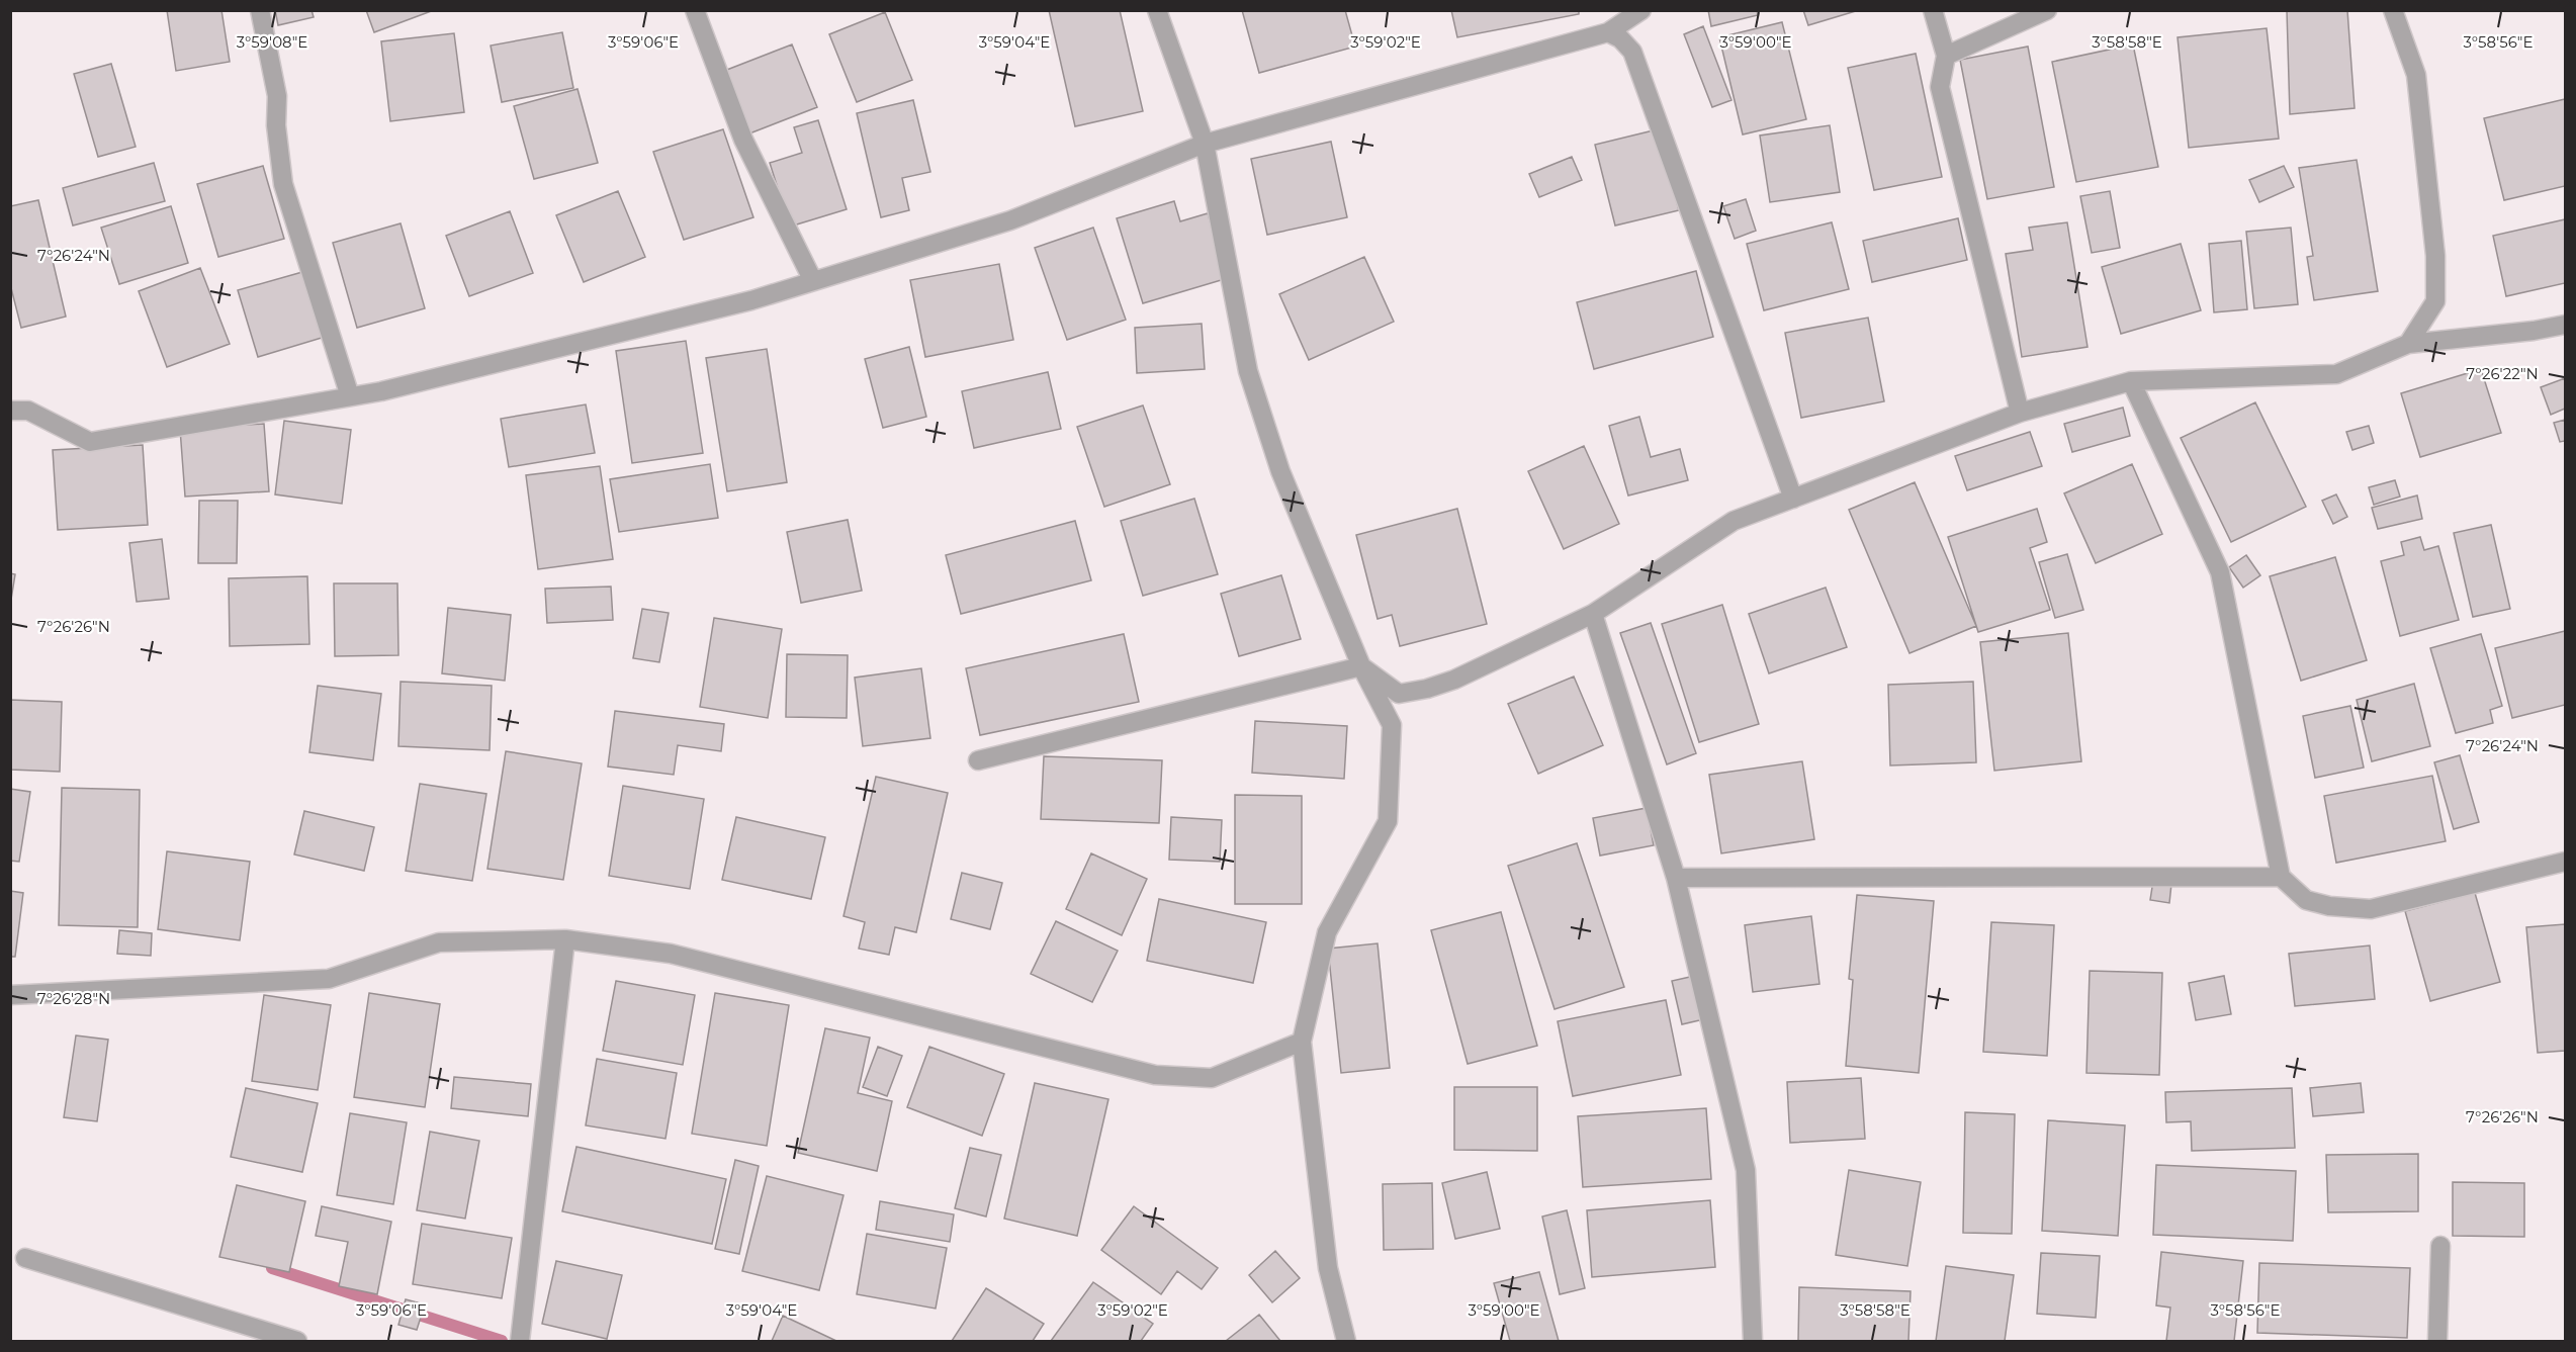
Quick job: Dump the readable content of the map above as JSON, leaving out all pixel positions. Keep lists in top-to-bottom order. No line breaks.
{"coordinates":["3°59'08\"E","3°59'06\"E","3°59'04\"E","3°59'02\"E","3°59'00\"E","3°58'58\"E","3°58'56\"E","7°26'24\"N","7°26'22\"N","7°26'26\"N","7°26'28\"N"]}
